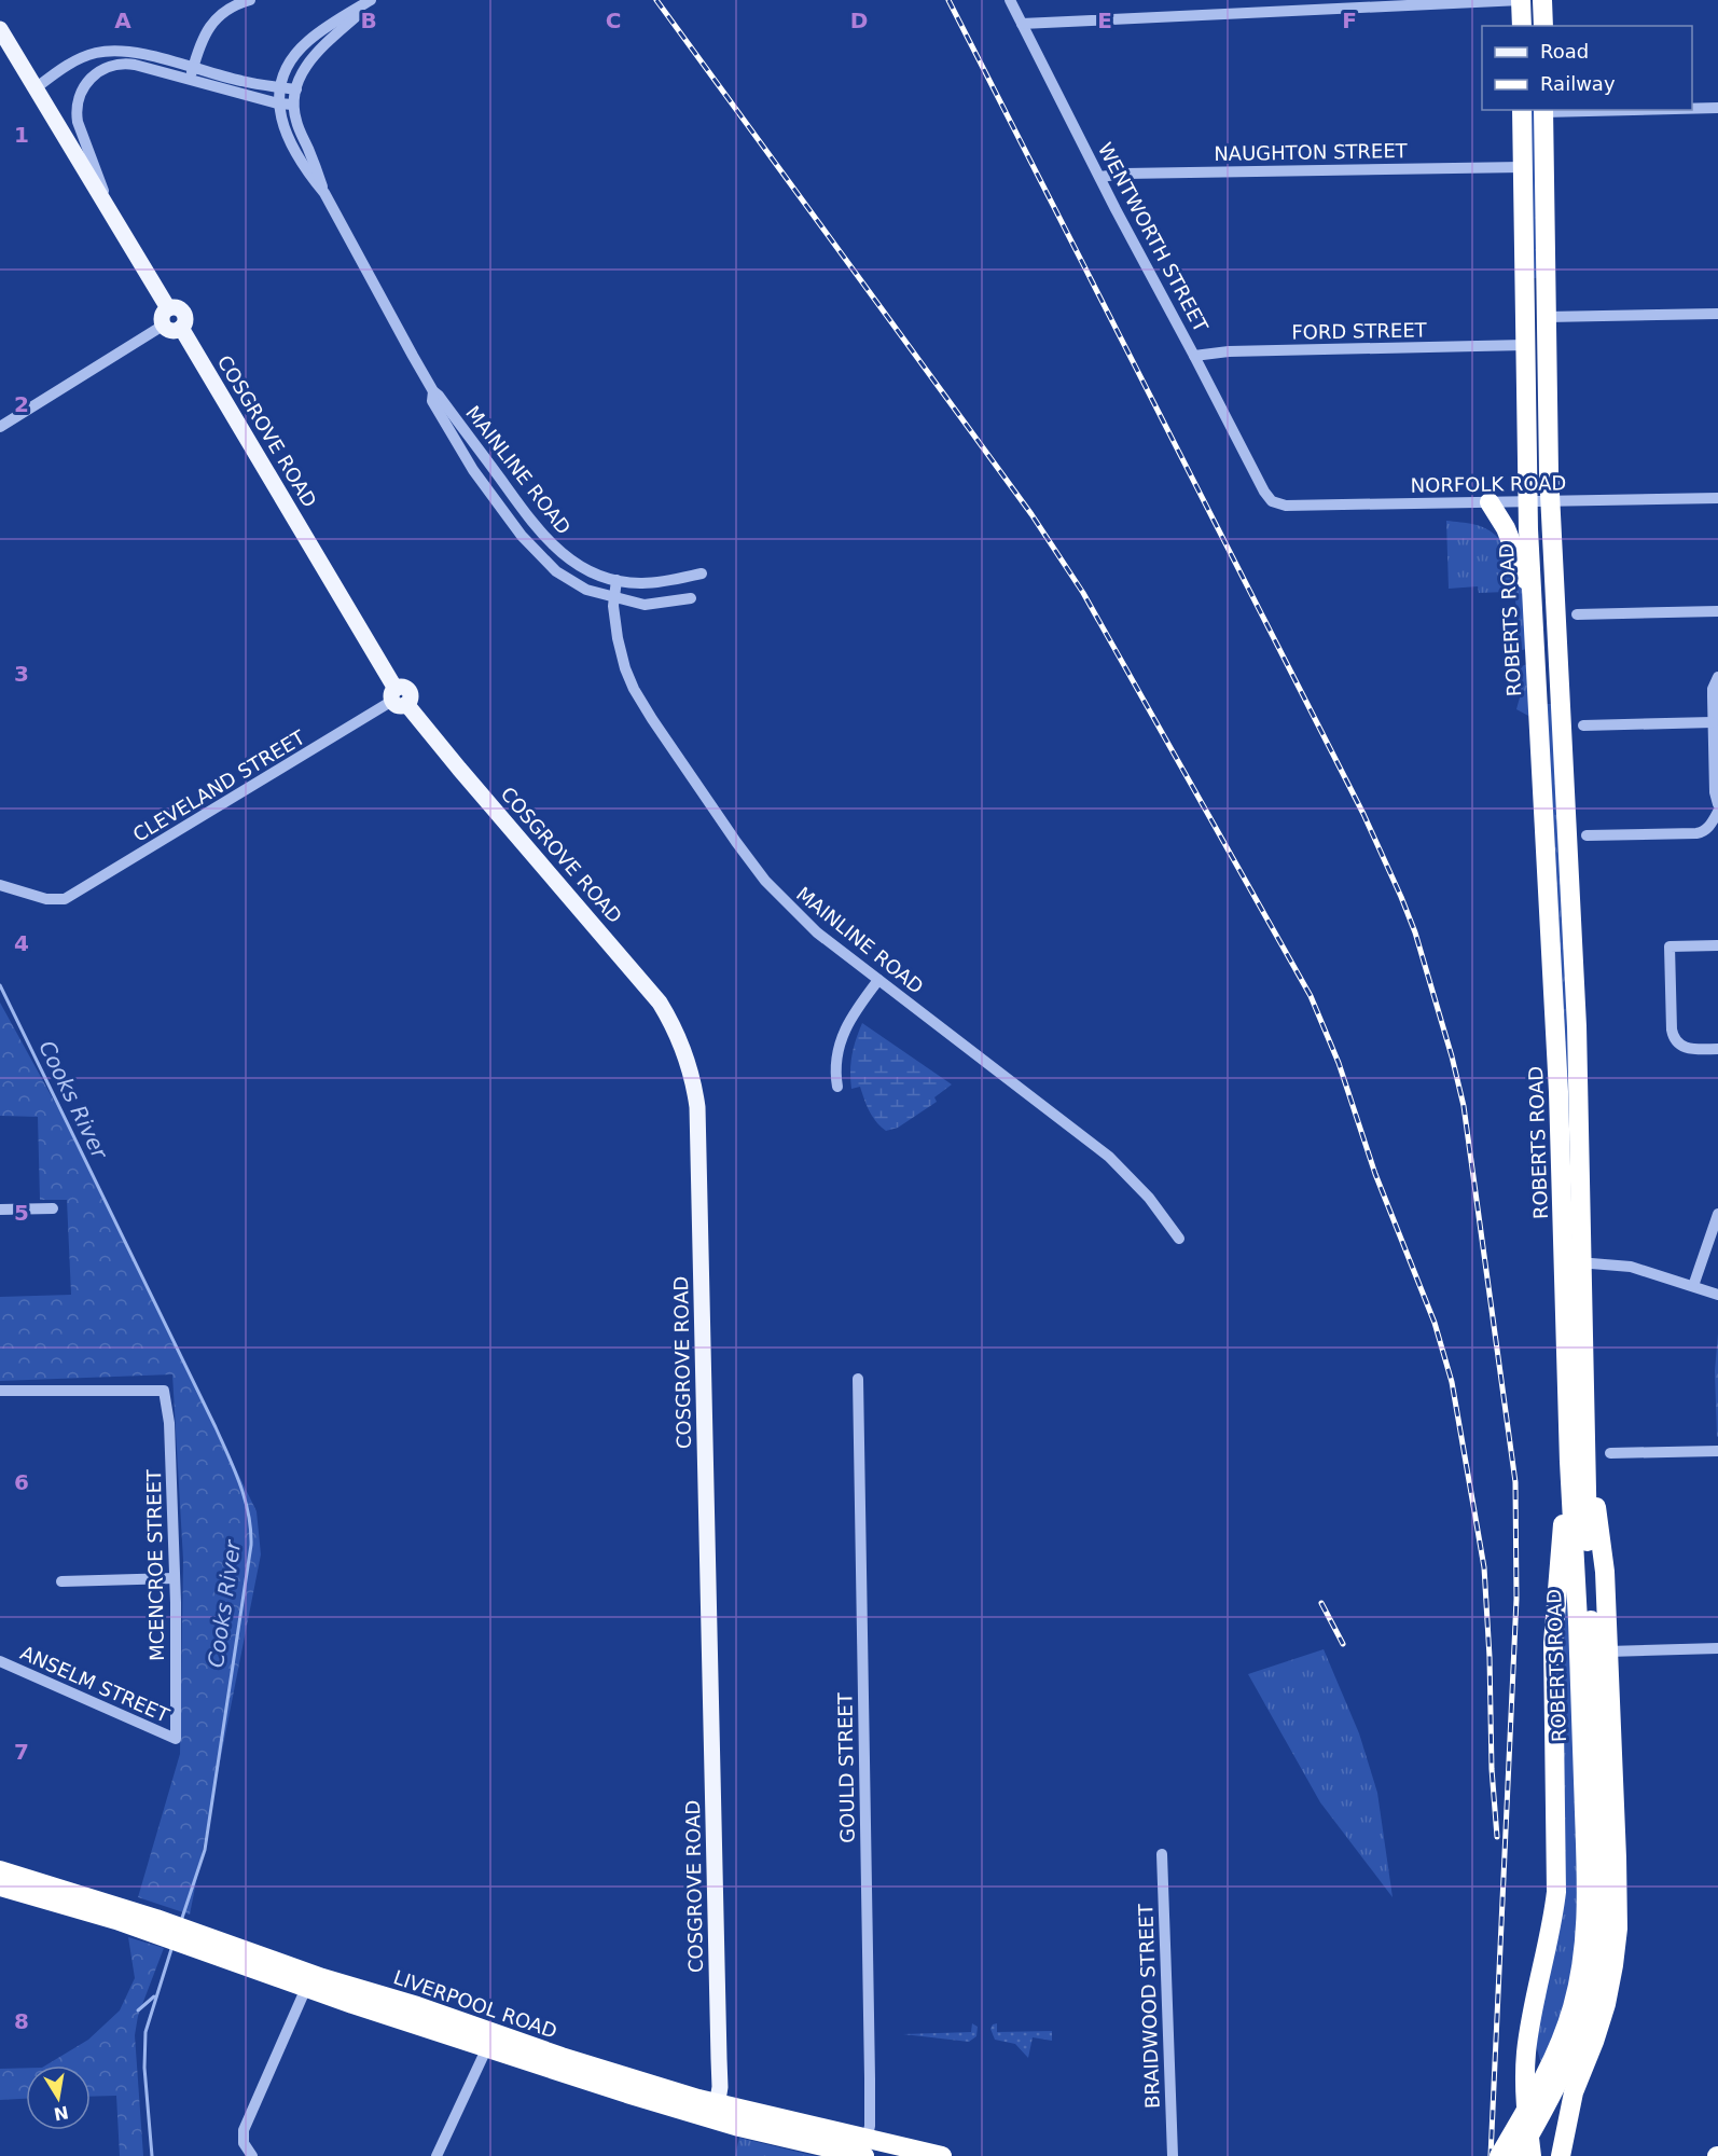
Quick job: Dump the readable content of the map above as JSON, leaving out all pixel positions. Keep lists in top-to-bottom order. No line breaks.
{"streets":{"highway":["ROBERTS ROAD","LIVERPOOL ROAD"],"main road":["COSGROVE ROAD"],"street":["NAUGHTON STREET","WENTWORTH STREET","FORD STREET","MAINLINE ROAD","NORFOLK ROAD","CLEVELAND STREET","MCENCROE STREET","ANSELM STREET","GOULD STREET","BRAIDWOOD STREET"]},"crossings":[["NAUGHTON STREET","WENTWORTH STREET"],["NAUGHTON STREET","ROBERTS ROAD"],["WENTWORTH STREET","FORD STREET"],["WENTWORTH STREET","NORFOLK ROAD"],["FORD STREET","ROBERTS ROAD"],["COSGROVE ROAD","CLEVELAND STREET"],["COSGROVE ROAD","LIVERPOOL ROAD"],["NORFOLK ROAD","ROBERTS ROAD"],["MCENCROE STREET","ANSELM STREET"],["GOULD STREET","LIVERPOOL ROAD"]],"water":["Cooks River"],"legend":["Road","Railway"],"north":"bottom","grid":{"columns":["A","B","C","D","E","F"],"rows":["1","2","3","4","5","6","7","8"]}}
